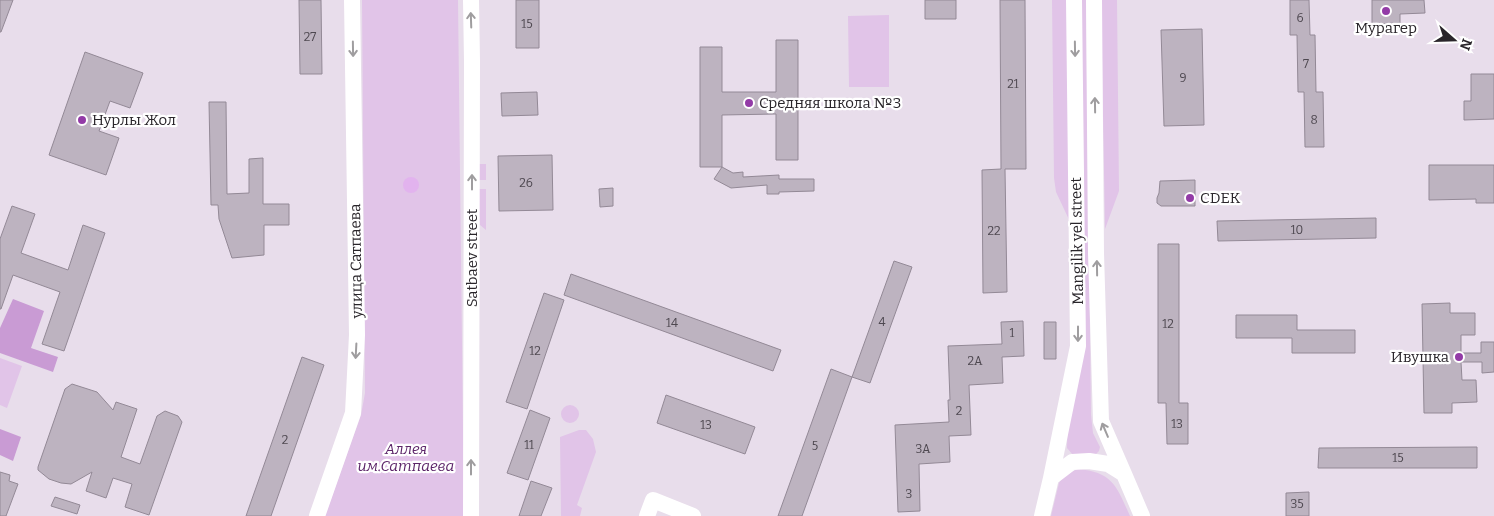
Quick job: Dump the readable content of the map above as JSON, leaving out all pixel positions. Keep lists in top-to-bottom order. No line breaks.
{"streets":{"street":["Mangilik yel street","Satbaev street","улица Сатпаева"]},"one_way":["Satbaev street","улица Сатпаева"],"parks":["Аллея им.Сатпаева"],"places":["Мурагер","Средняя школа №3","Нурлы Жол","CDEK","Ивушка"],"house_numbers":["6","15","27","7","9","21","8","26","10","22","4","14","12","1","12","2А","2","13","13","2","11","5","3А","15","3","35"],"north":"right"}
